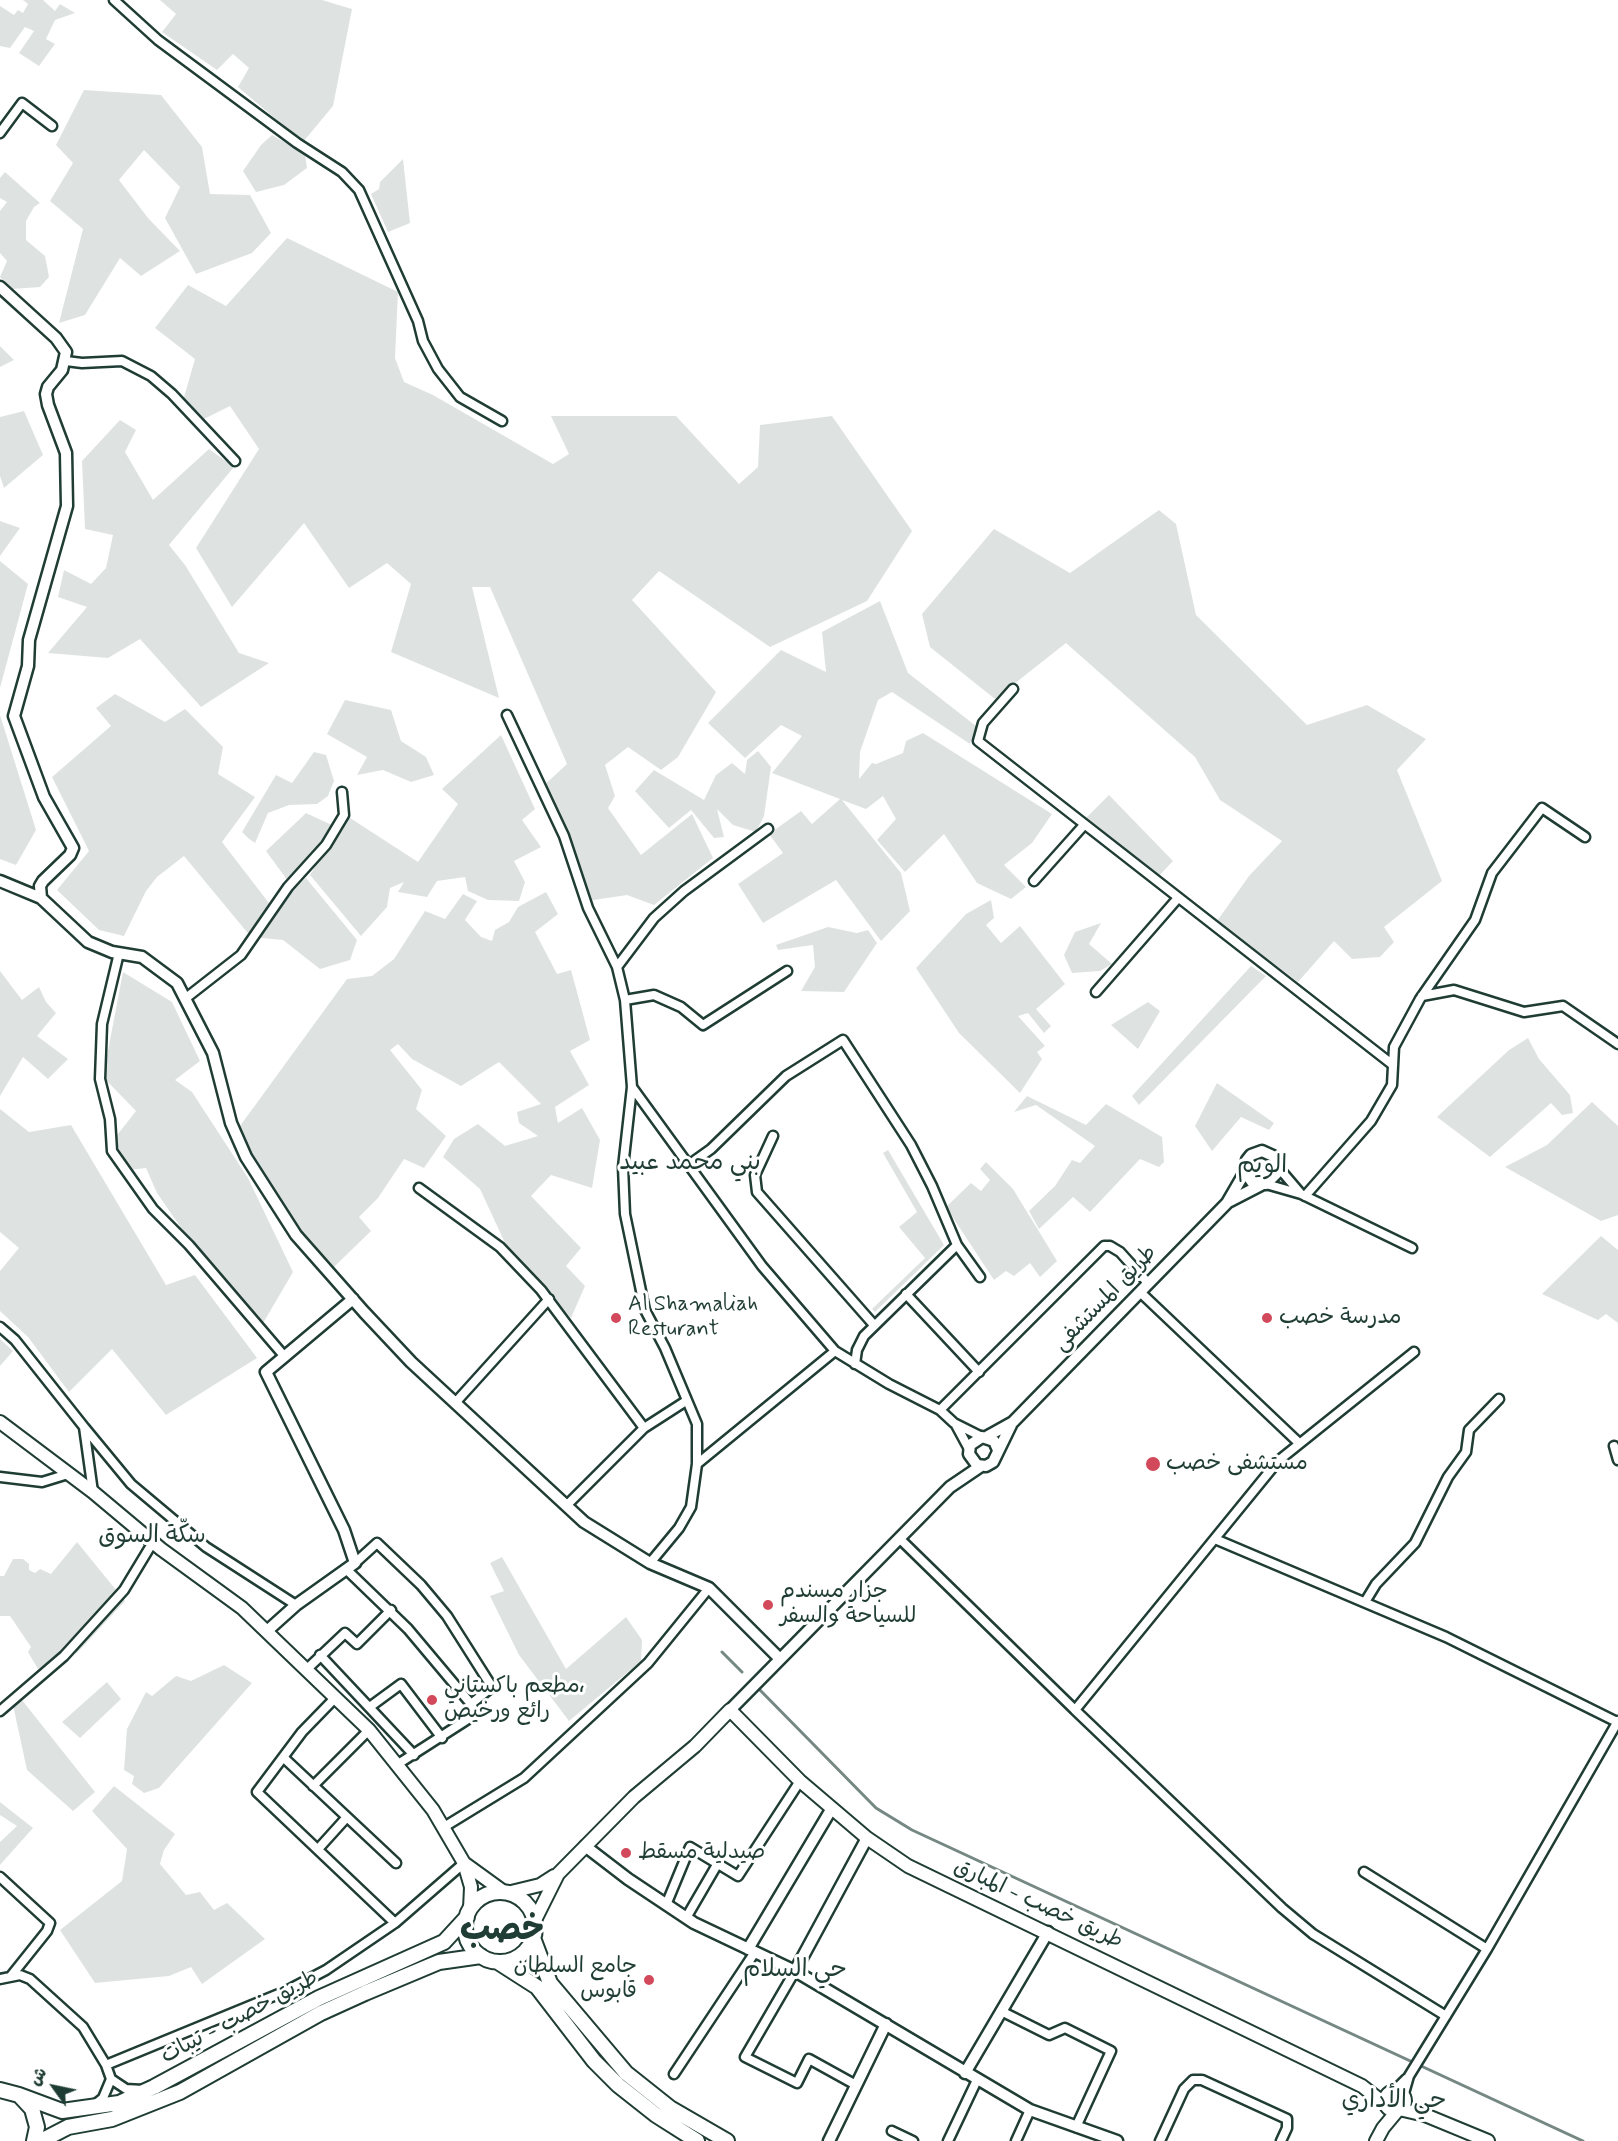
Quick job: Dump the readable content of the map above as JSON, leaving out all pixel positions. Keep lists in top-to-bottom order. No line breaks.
{"streets":{"highway":["طريق خصب - تيبات"],"main road":["طريق خصب - المبارق"],"street":["طريق المستشفى"]},"districts":["بني محمد عبيد","الويم","سكّة السوق","خصب","حي السلام","حي الأداري"],"places":["Al Shamaliah Resturant","مدرسة خصب","مستشفى خصب","جزار مسندم للسياحة والسفر","مطعم باكستاني، رائع ورخيص","صيدلية مسقط","جامع السلطان قابوس"],"north":"top left"}
